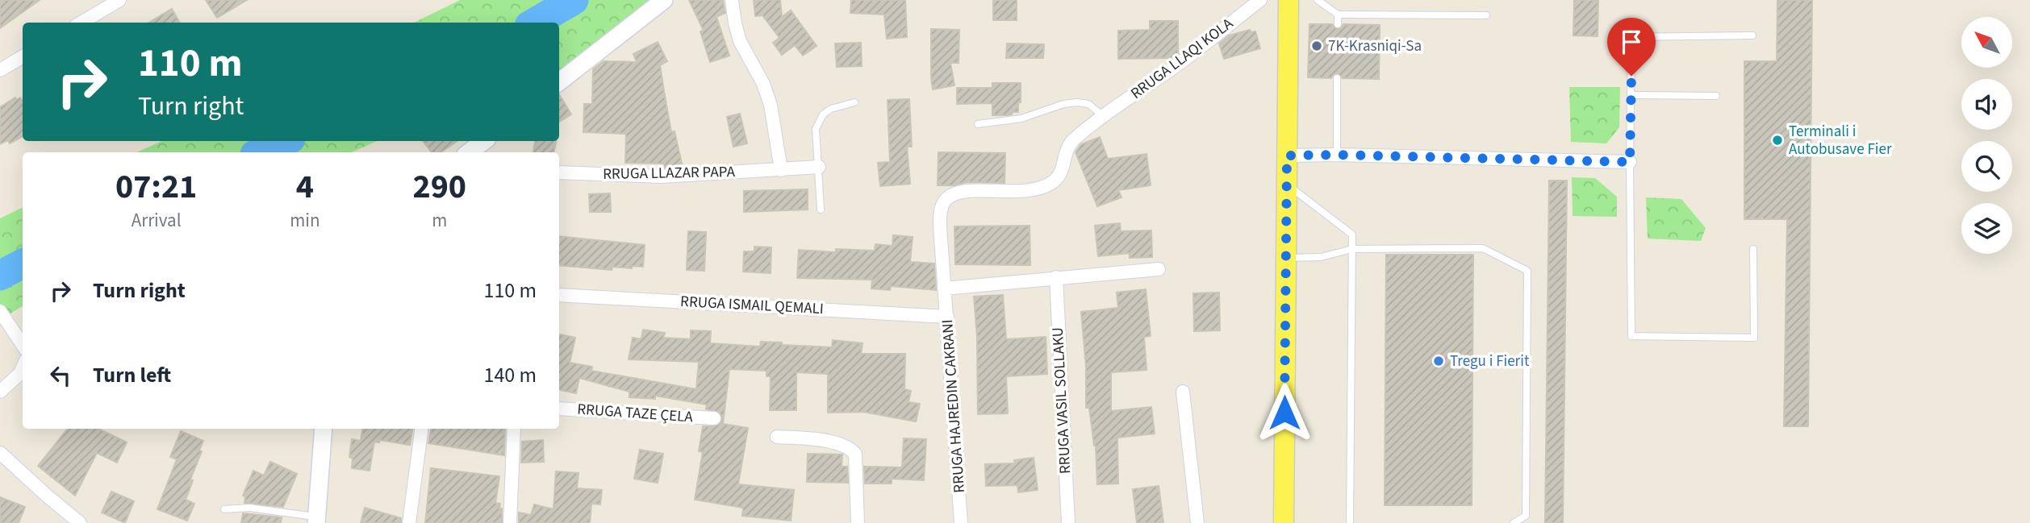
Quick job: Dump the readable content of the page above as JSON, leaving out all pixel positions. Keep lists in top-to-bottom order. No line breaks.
{"streets":{"street":["RRUGA LLAQI KOLA","RRUGA LLAZAR PAPA","RRUGA ISMAIL QEMALI","RRUGA VASIL SOLLAKU","RRUGA HAJREDIN CAKRANI","RRUGA TAZE ÇELA"]},"crossings":[["RRUGA LLAQI KOLA","RRUGA HAJREDIN CAKRANI"],["RRUGA ISMAIL QEMALI","RRUGA HAJREDIN CAKRANI"]],"places":["7K-Krasniqi-Sa","Terminali i Autobusave Fier","Tregu i Fierit"],"north":"top left","page":{"turn":["110 m","Turn right"],"eta":["07:21","Arrival","4","min","290","m"],"list":[{"name":"Turn right","value":"110 m"},{"name":"Turn left","value":"140 m"}]}}
